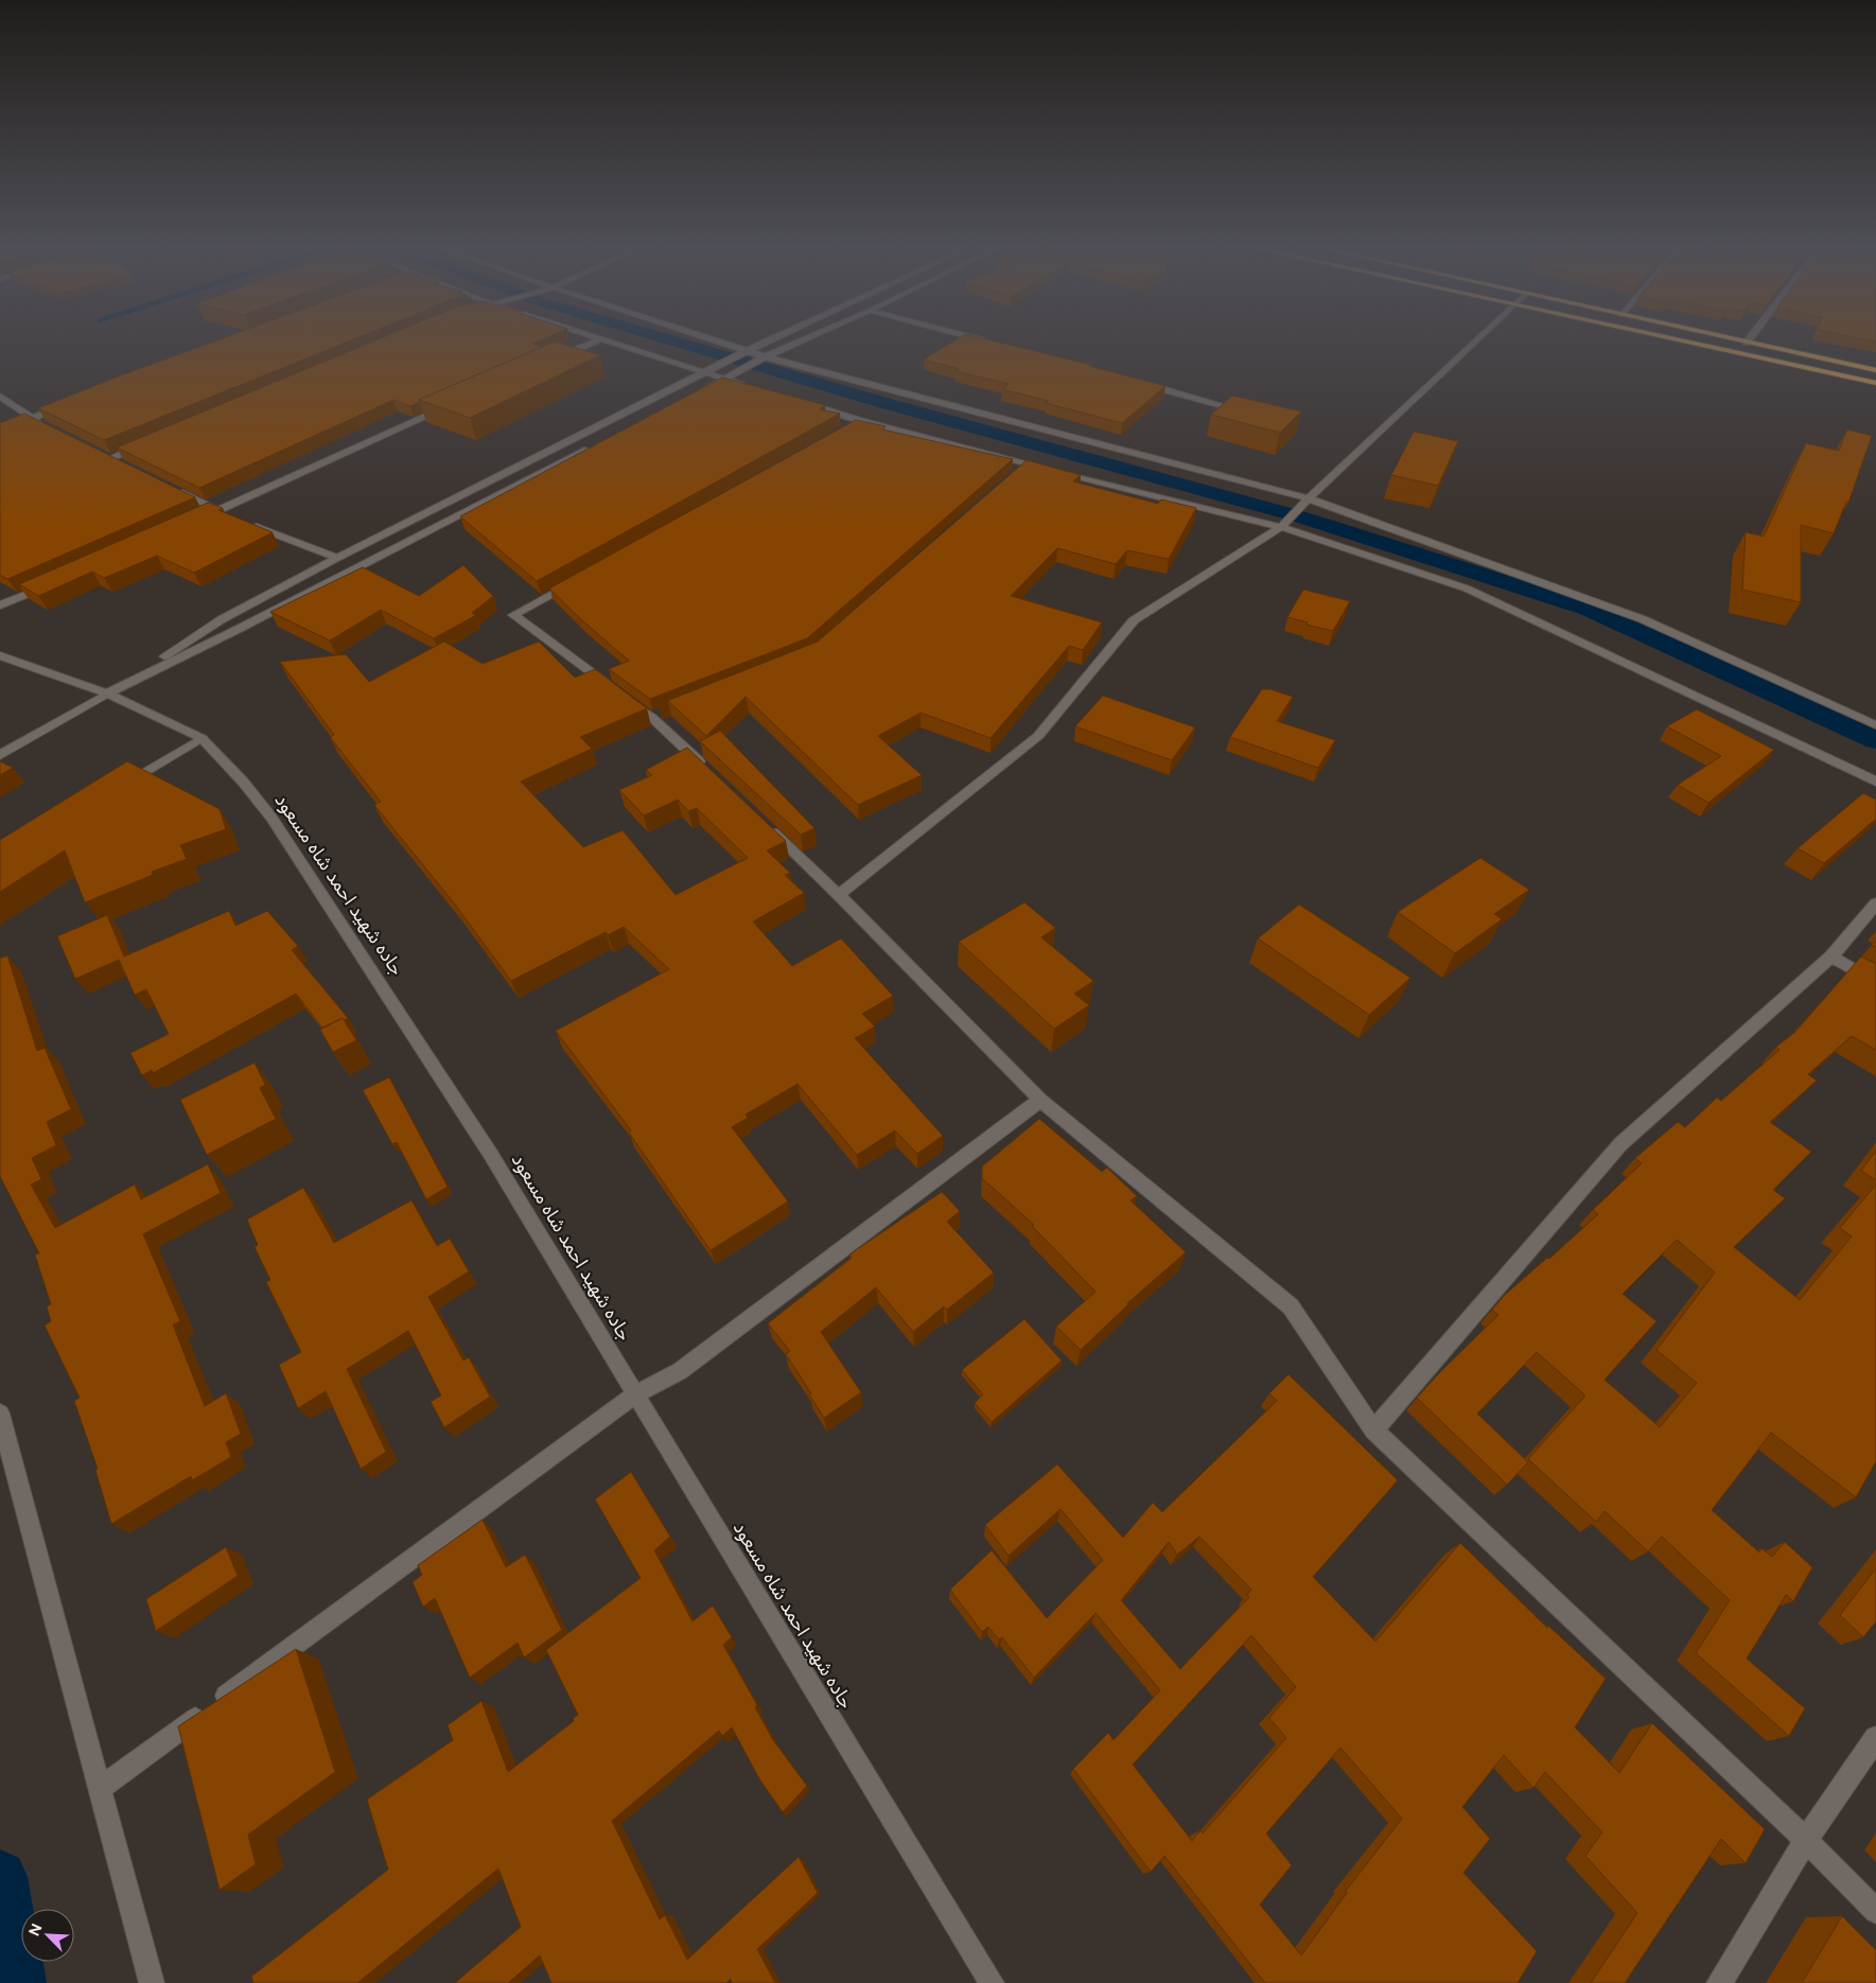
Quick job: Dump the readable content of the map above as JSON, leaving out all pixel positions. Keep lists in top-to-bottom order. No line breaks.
{"streets":{"street":["جاده شهيد احمد شاه مسعود"]},"north":"top left"}
